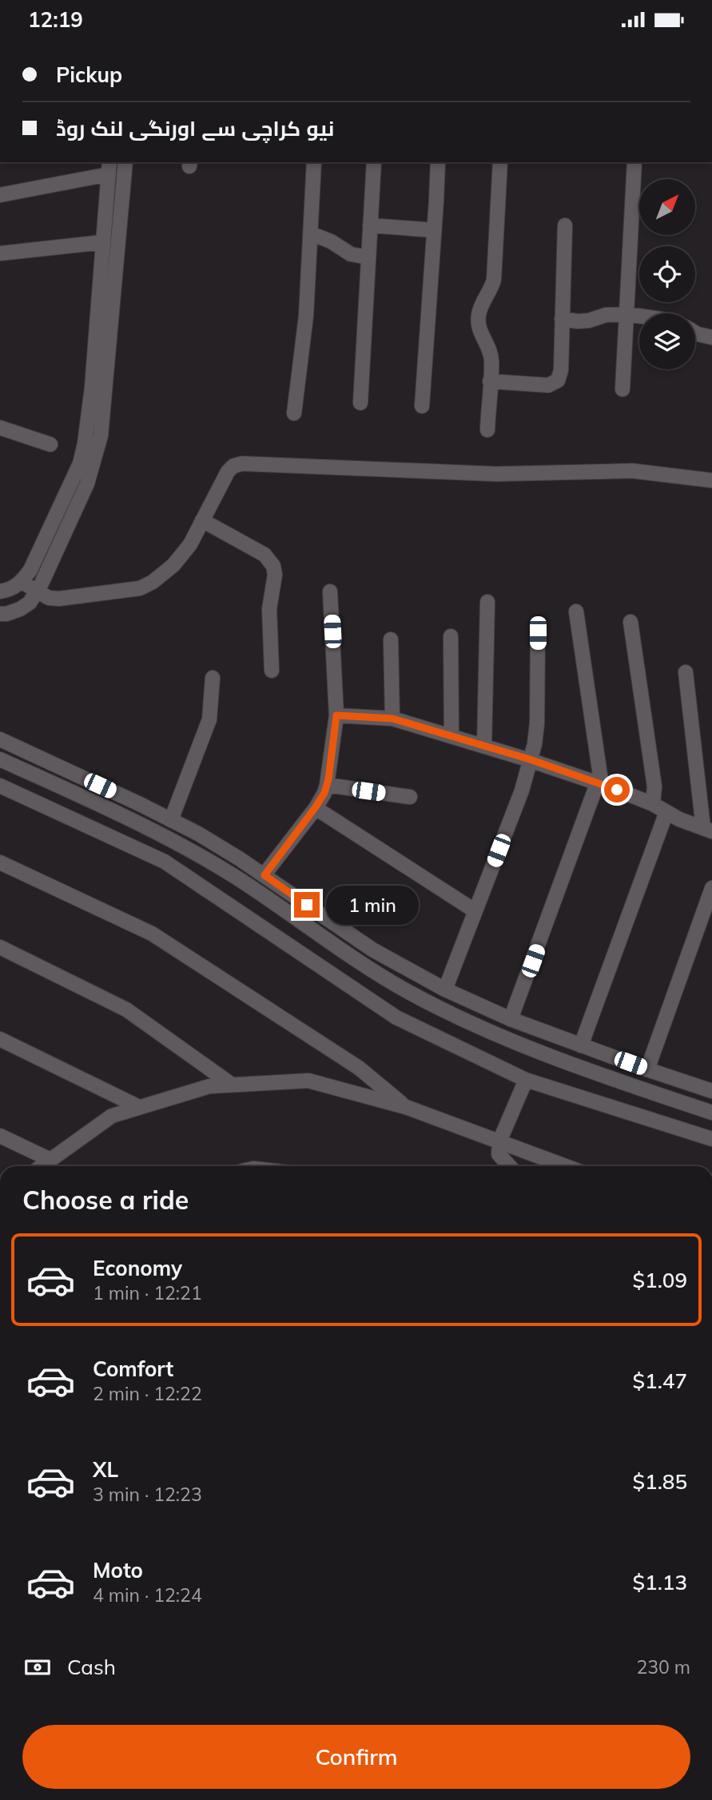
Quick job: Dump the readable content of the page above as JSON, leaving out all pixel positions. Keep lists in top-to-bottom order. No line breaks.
{"north":"top right","page":{"status":"12:19","banner":["Pickup","نیو کراچی سے اورنگی لنک روڈ"],"bubble":"1 min","heading":"Choose a ride","list":[{"name":"Economy","note":"1 min · 12:21","value":"$1.09"},{"name":"Comfort","note":"2 min · 12:22","value":"$1.47"},{"name":"XL","note":"3 min · 12:23","value":"$1.85"},{"name":"Moto","note":"4 min · 12:24","value":"$1.13"}],"pay":["Cash","230 m"],"buttons":"Confirm"}}
